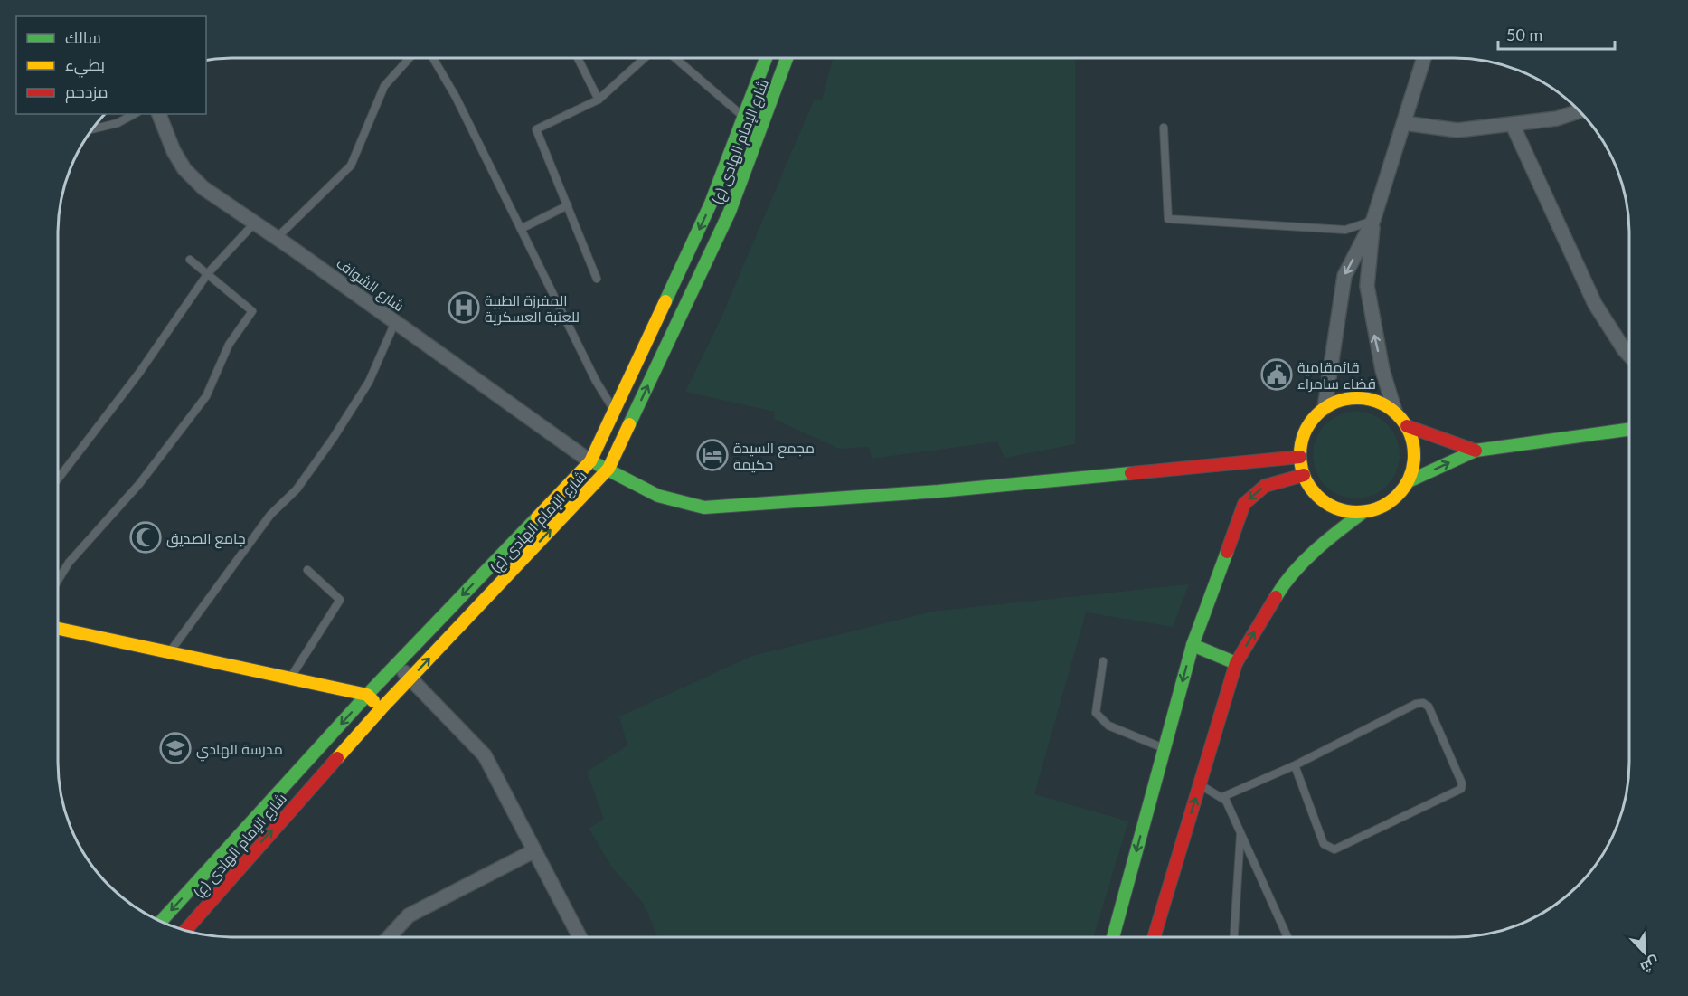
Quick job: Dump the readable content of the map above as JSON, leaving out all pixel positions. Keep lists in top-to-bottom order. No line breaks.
{"streets":{"main road":["شارع الإمام الهادی (ع)"],"street":["شارع الشواف"]},"crossings":[["شارع الإمام الهادی (ع)","شارع الشواف"]],"places":{"hospital":["المفرزة الطبية للعتبة العسكرية"],"public building":["قائمقامية قضاء سامراء"],"hotel":["مجمع السيدة حكيمة"],"mosque":["جامع الصديق"],"school or university":["مدرسة الهادي"]},"legend":["سالك","بطيء","مزدحم"],"scale_bar":"50 m","north":"bottom right"}
